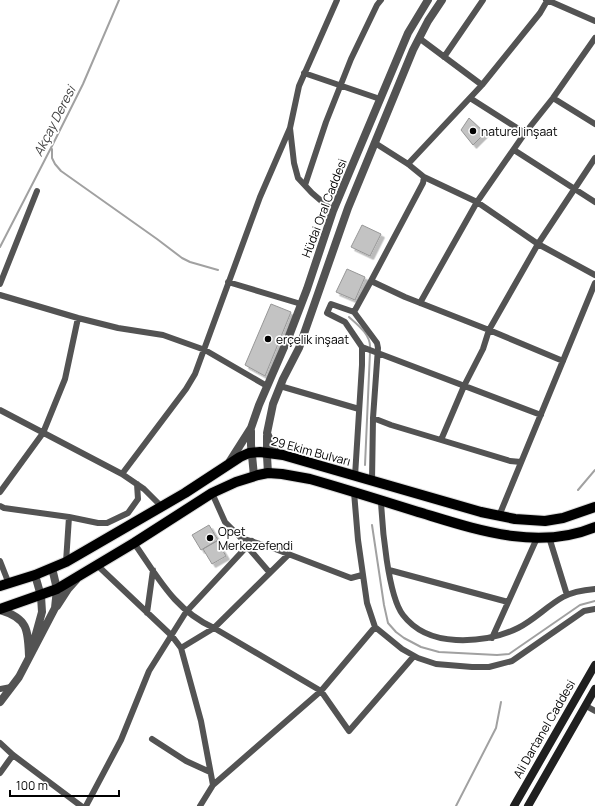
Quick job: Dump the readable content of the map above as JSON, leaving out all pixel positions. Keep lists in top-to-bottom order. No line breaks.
{"streets":{"main road":["29 Ekim Bulvarı","Ali Dartanel Caddesi"],"street":["Hüdai Oral Caddesi"]},"crossings":[["Hüdai Oral Caddesi","29 Ekim Bulvarı"]],"water":["Akçay Deresi"],"places":["naturel inşaat","erçelik inşaat","Opet Merkezefendi"],"scale_bar":"100 m"}
